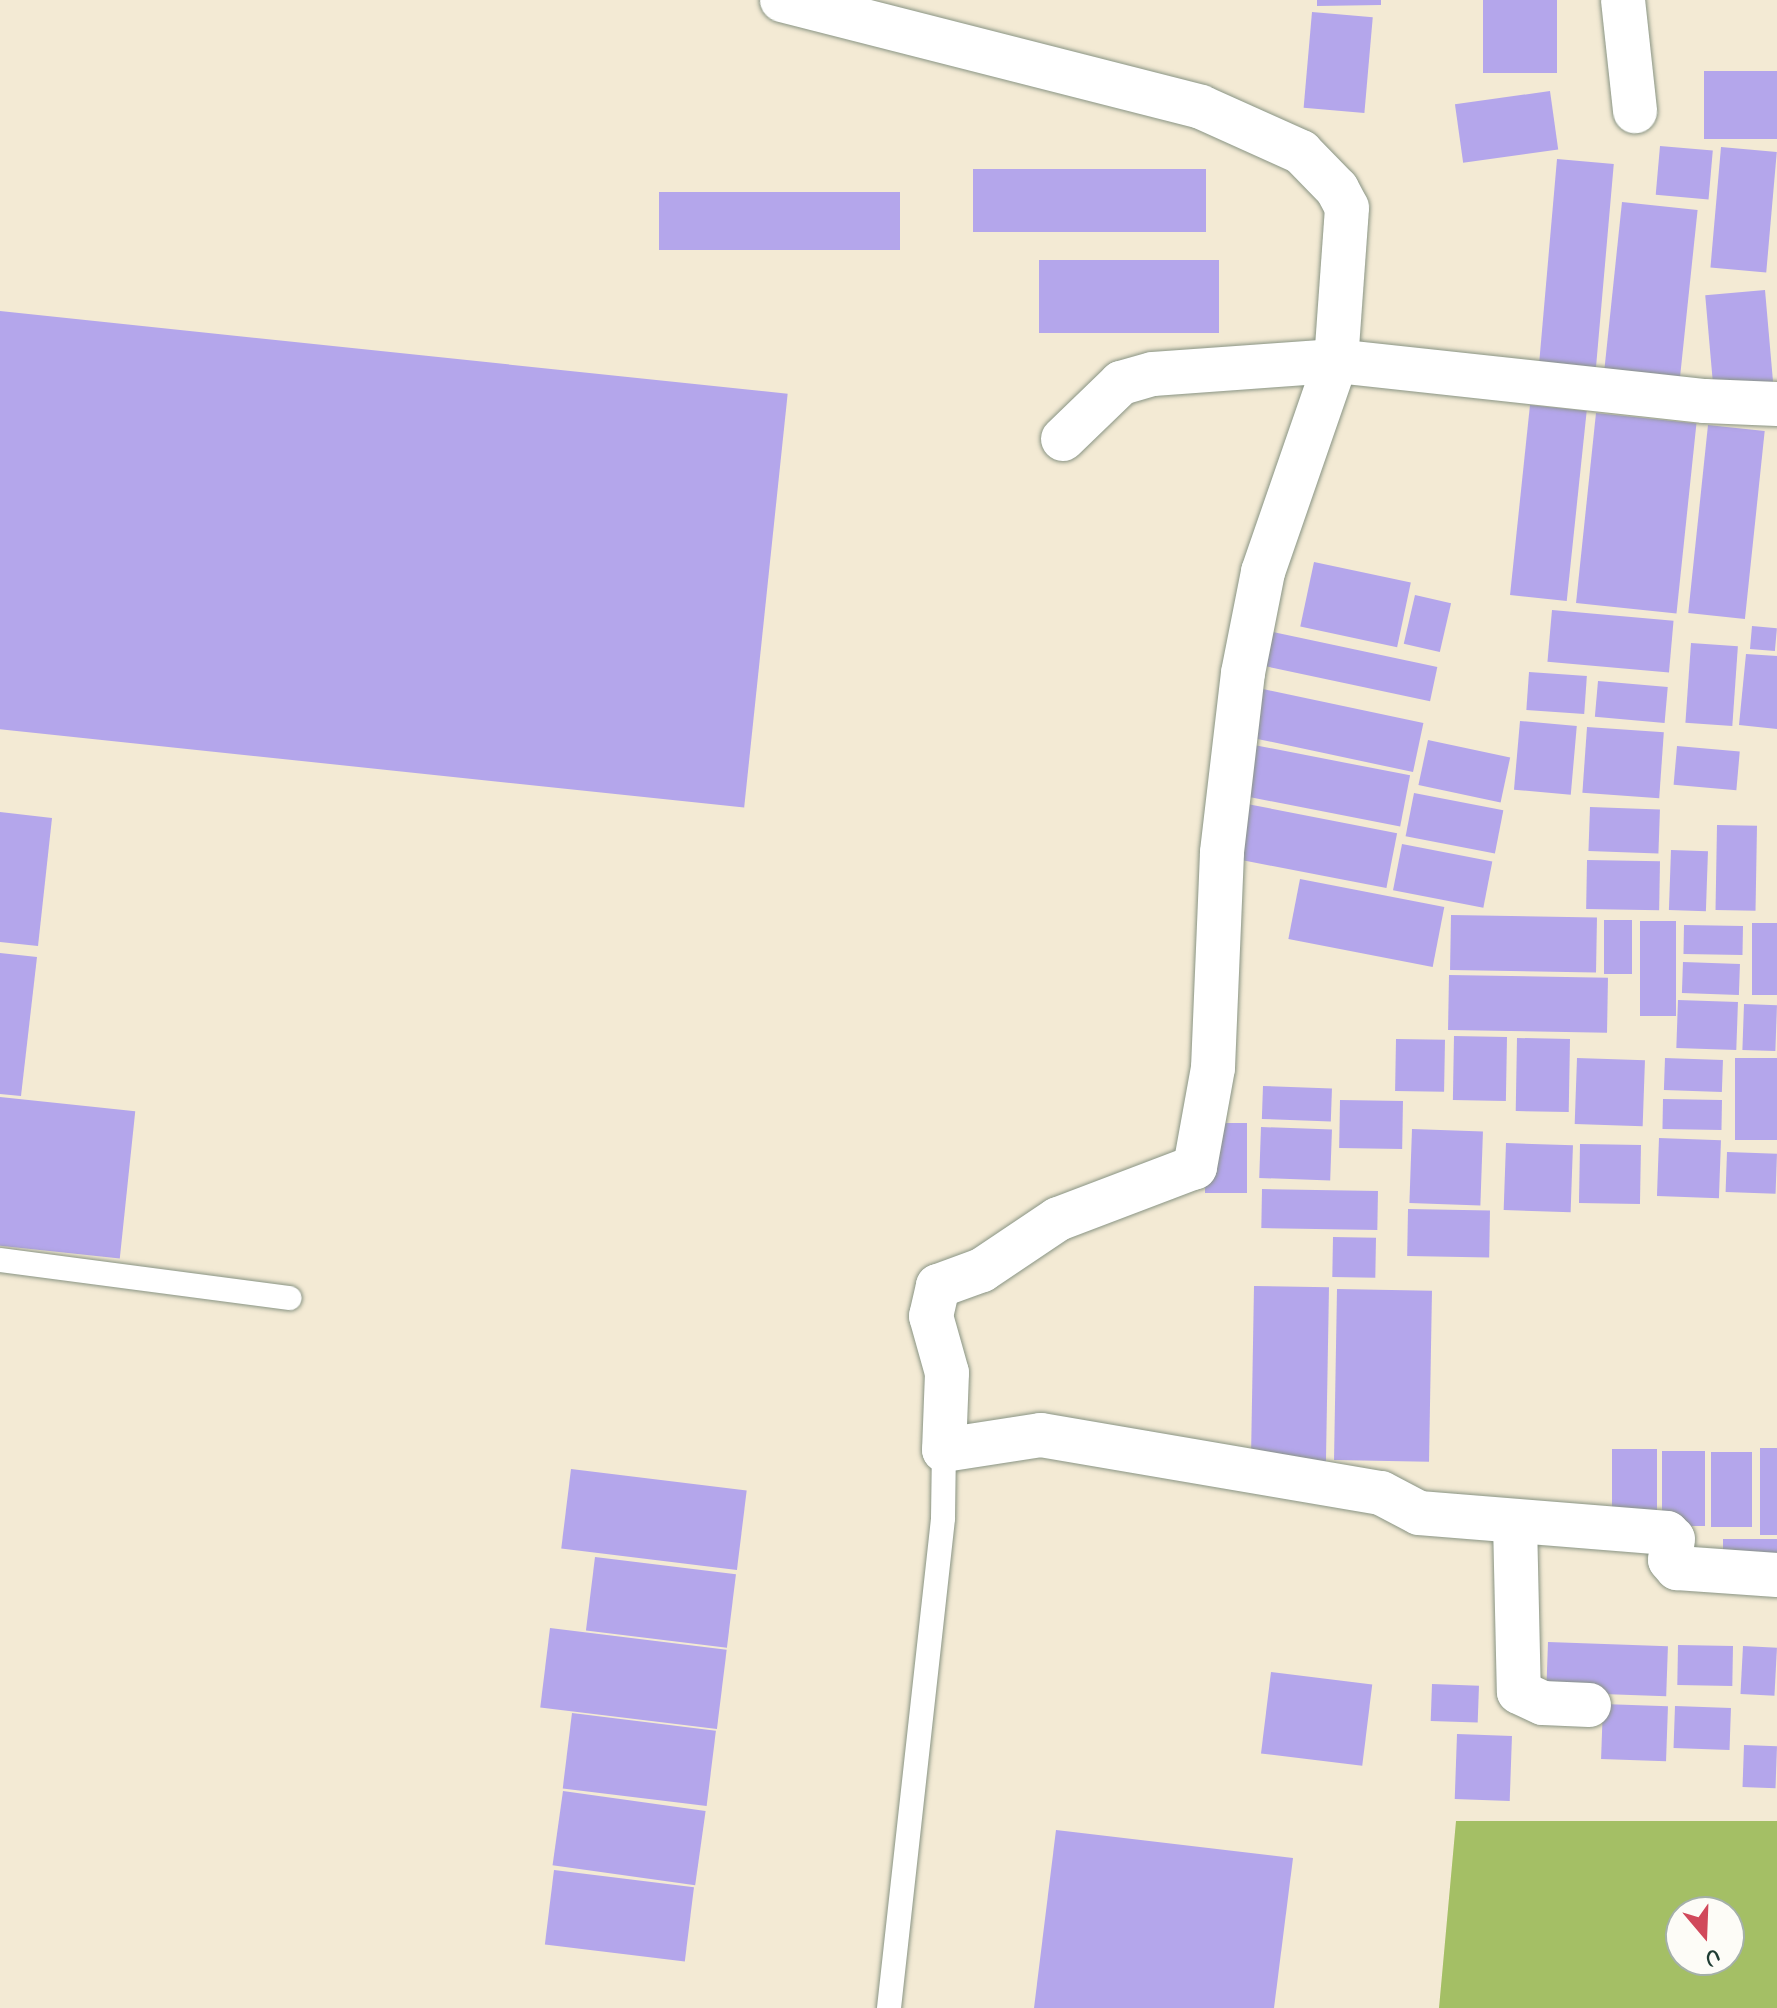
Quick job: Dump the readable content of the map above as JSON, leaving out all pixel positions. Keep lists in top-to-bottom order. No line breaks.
{"north":"bottom"}
